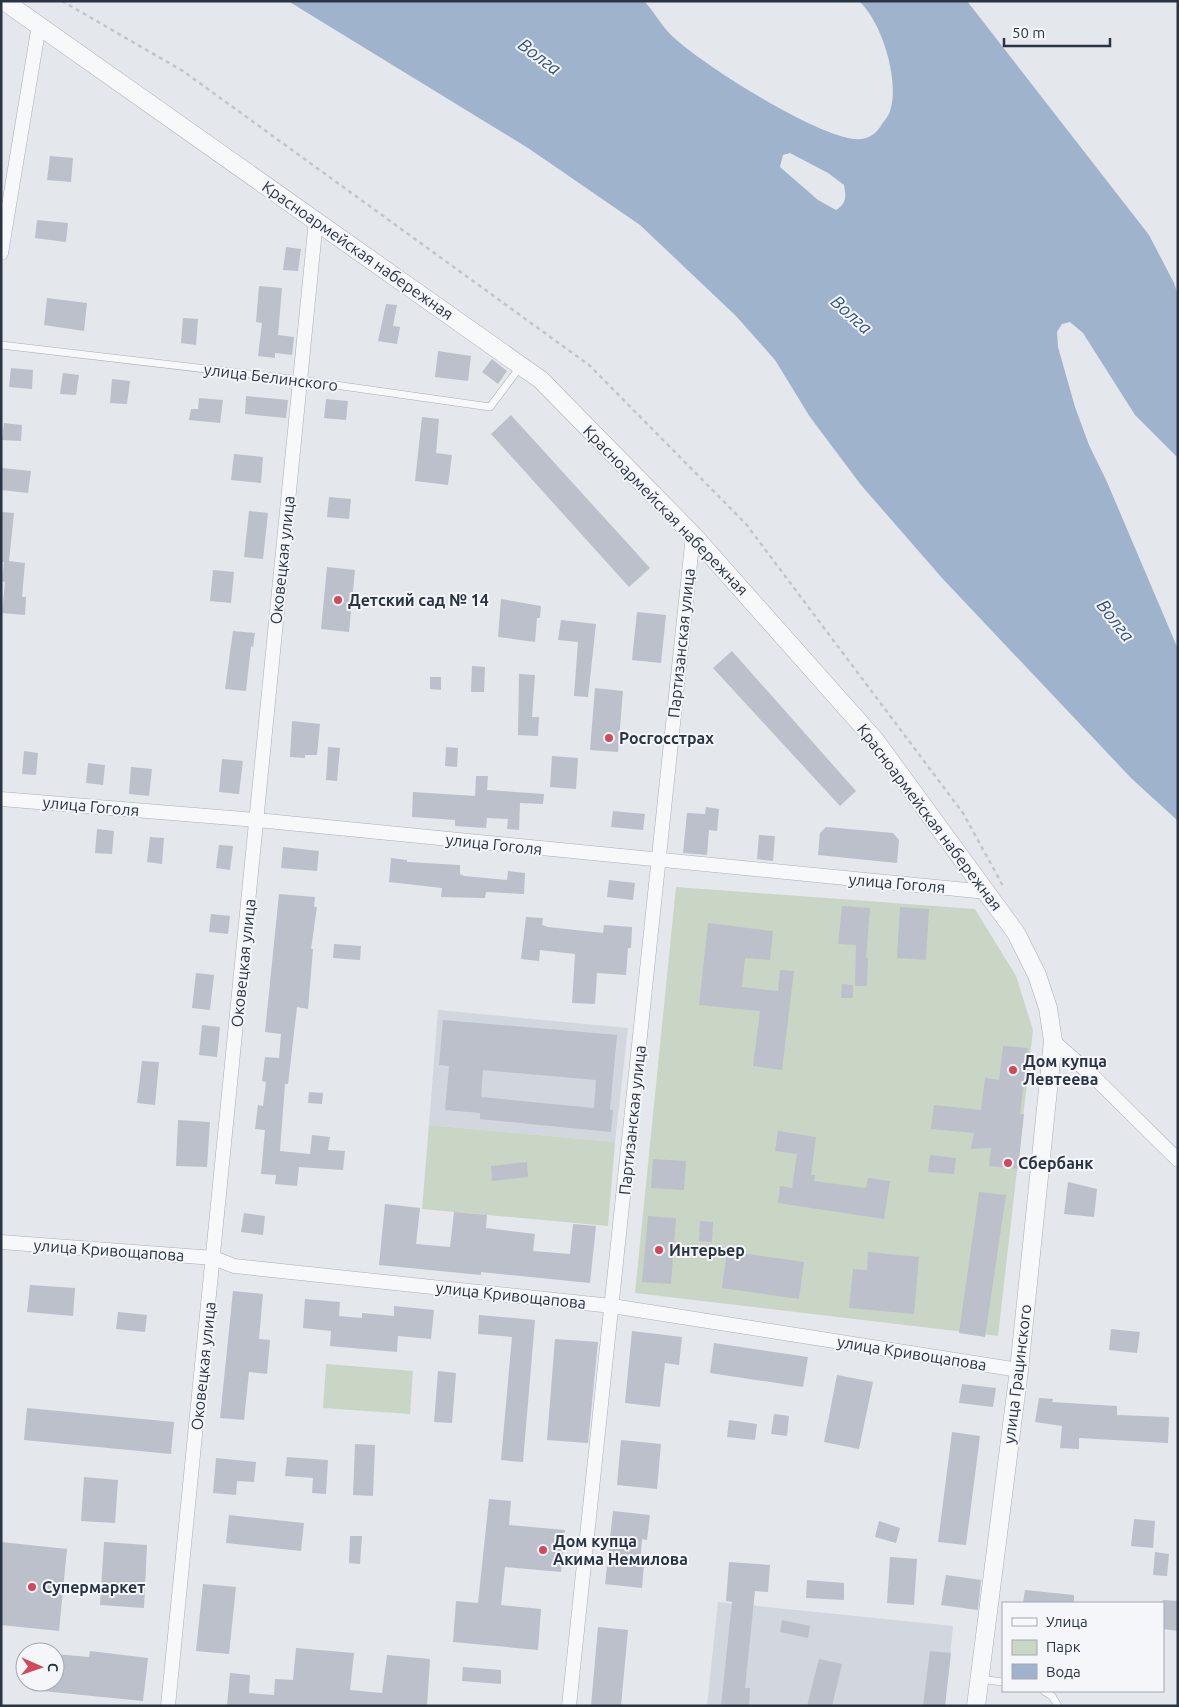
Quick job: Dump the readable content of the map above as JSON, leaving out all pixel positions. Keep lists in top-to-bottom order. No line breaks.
{"streets":{"street":["Красноармейская набережная","Оковецкая улица","Партизанская улица","улица Гоголя","улица Кривощапова","улица Грацинского"],"lane":["улица Белинского"]},"crossings":[["Красноармейская набережная","улица Белинского"],["Красноармейская набережная","Оковецкая улица"],["Красноармейская набережная","Партизанская улица"],["Красноармейская набережная","улица Гоголя"],["Красноармейская набережная","улица Грацинского"],["улица Белинского","Оковецкая улица"],["Оковецкая улица","улица Гоголя"],["Оковецкая улица","улица Кривощапова"],["Партизанская улица","улица Гоголя"],["Партизанская улица","улица Кривощапова"],["улица Кривощапова","улица Грацинского"]],"water":["Волга"],"places":["Детский сад № 14","Росгосстрах","Дом купца Левтеева","Сбербанк","Интерьер","Дом купца Акима Немилова","Супермаркет"],"legend":["Улица","Парк","Вода"],"scale_bar":"50 m","north":"right"}
